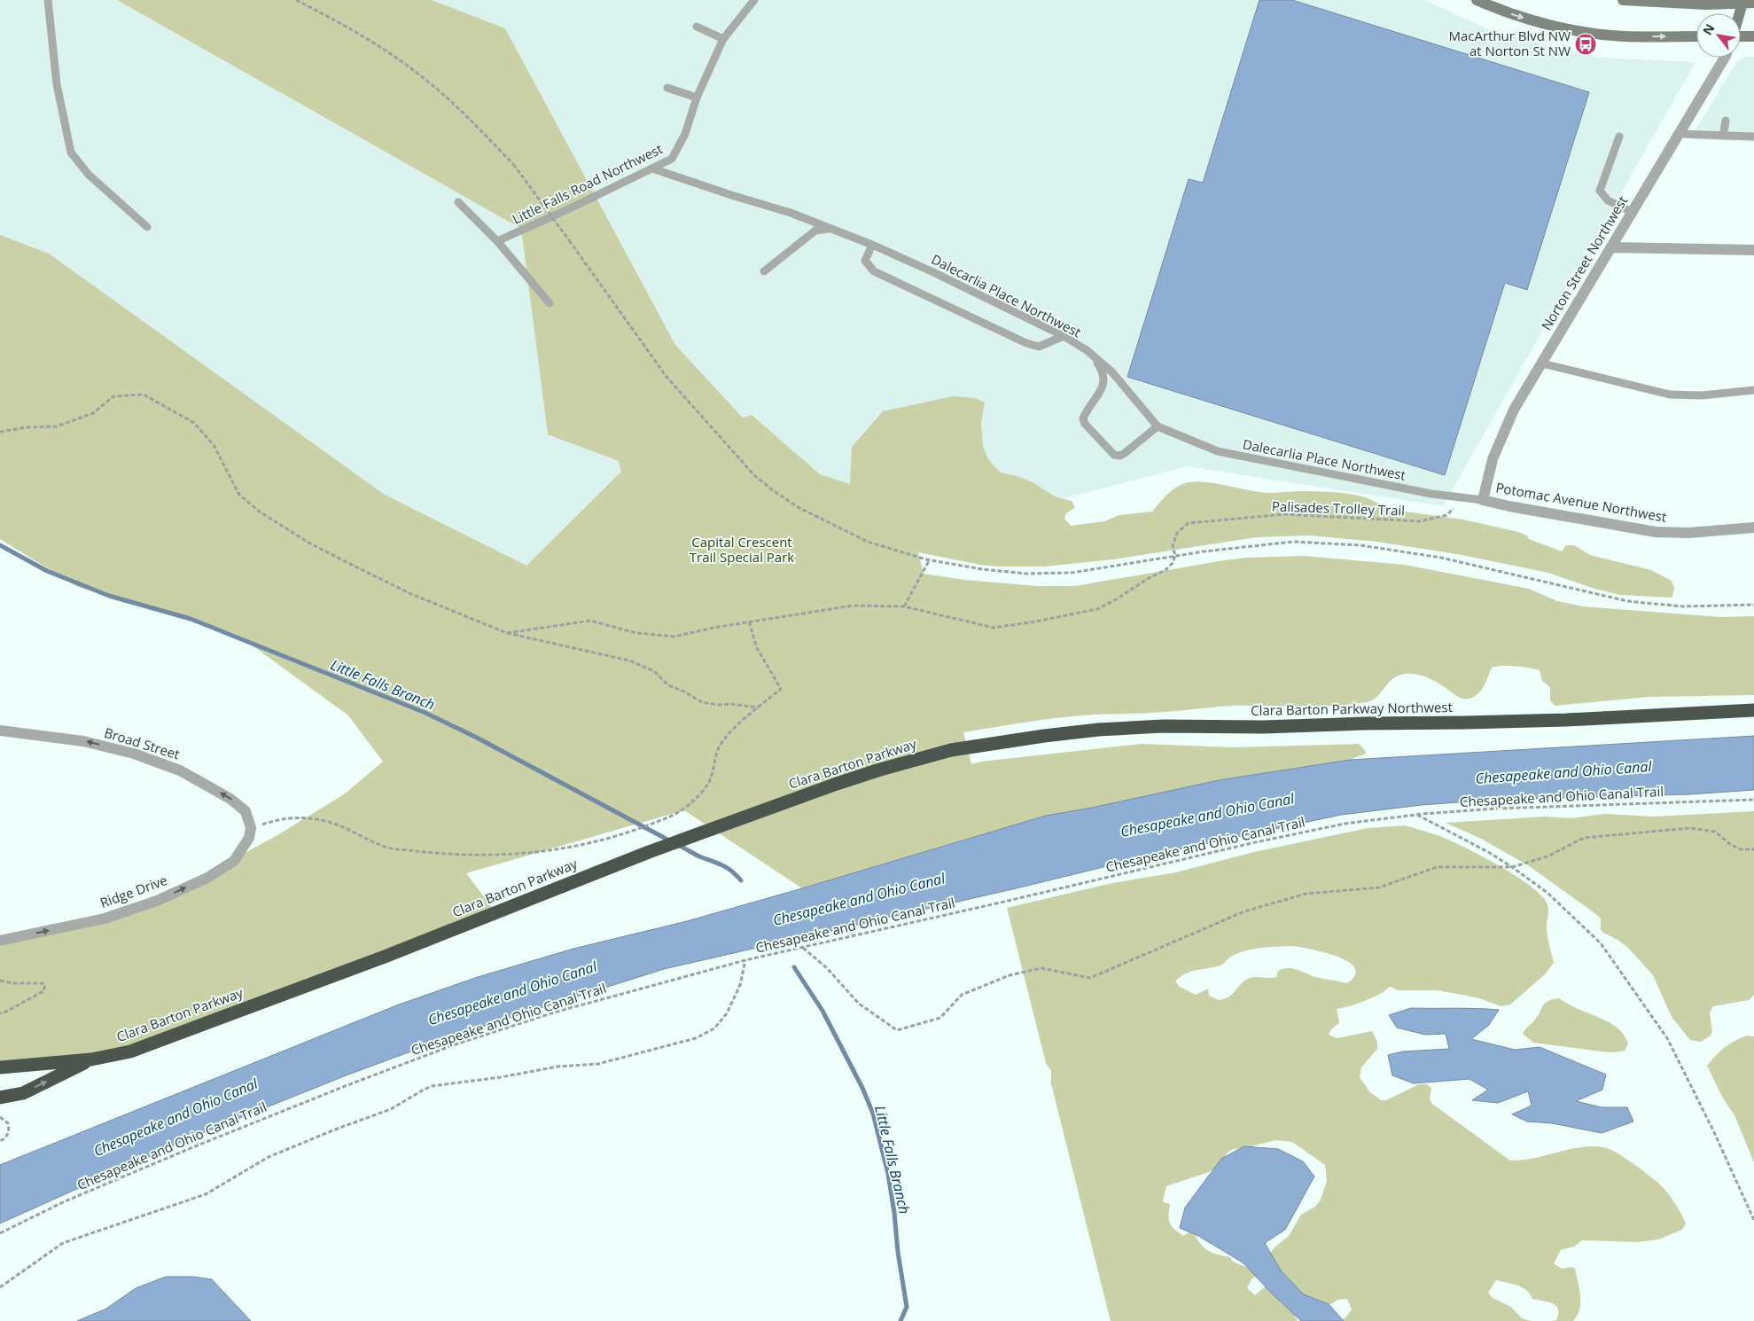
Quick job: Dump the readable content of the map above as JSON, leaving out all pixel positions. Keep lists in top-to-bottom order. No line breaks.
{"streets":{"highway":["Clara Barton Parkway Northwest","Clara Barton Parkway"],"street":["Norton Street Northwest","Potomac Avenue Northwest","Broad Street","Ridge Drive"],"lane":["Little Falls Road Northwest","Dalecarlia Place Northwest"],"path":["Palisades Trolley Trail","Chesapeake and Ohio Canal Trail"]},"crossings":[["Little Falls Road Northwest","Dalecarlia Place Northwest"],["Norton Street Northwest","Dalecarlia Place Northwest"],["Norton Street Northwest","Potomac Avenue Northwest"],["Dalecarlia Place Northwest","Potomac Avenue Northwest"],["Clara Barton Parkway Northwest","Clara Barton Parkway"],["Broad Street","Ridge Drive"]],"one_way":["Broad Street","Ridge Drive"],"water":["Little Falls Branch","Chesapeake and Ohio Canal"],"parks":["Capital Crescent Trail Special Park"],"places":{"bus stop":["MacArthur Blvd NW at Norton St NW"]},"north":"top left"}
